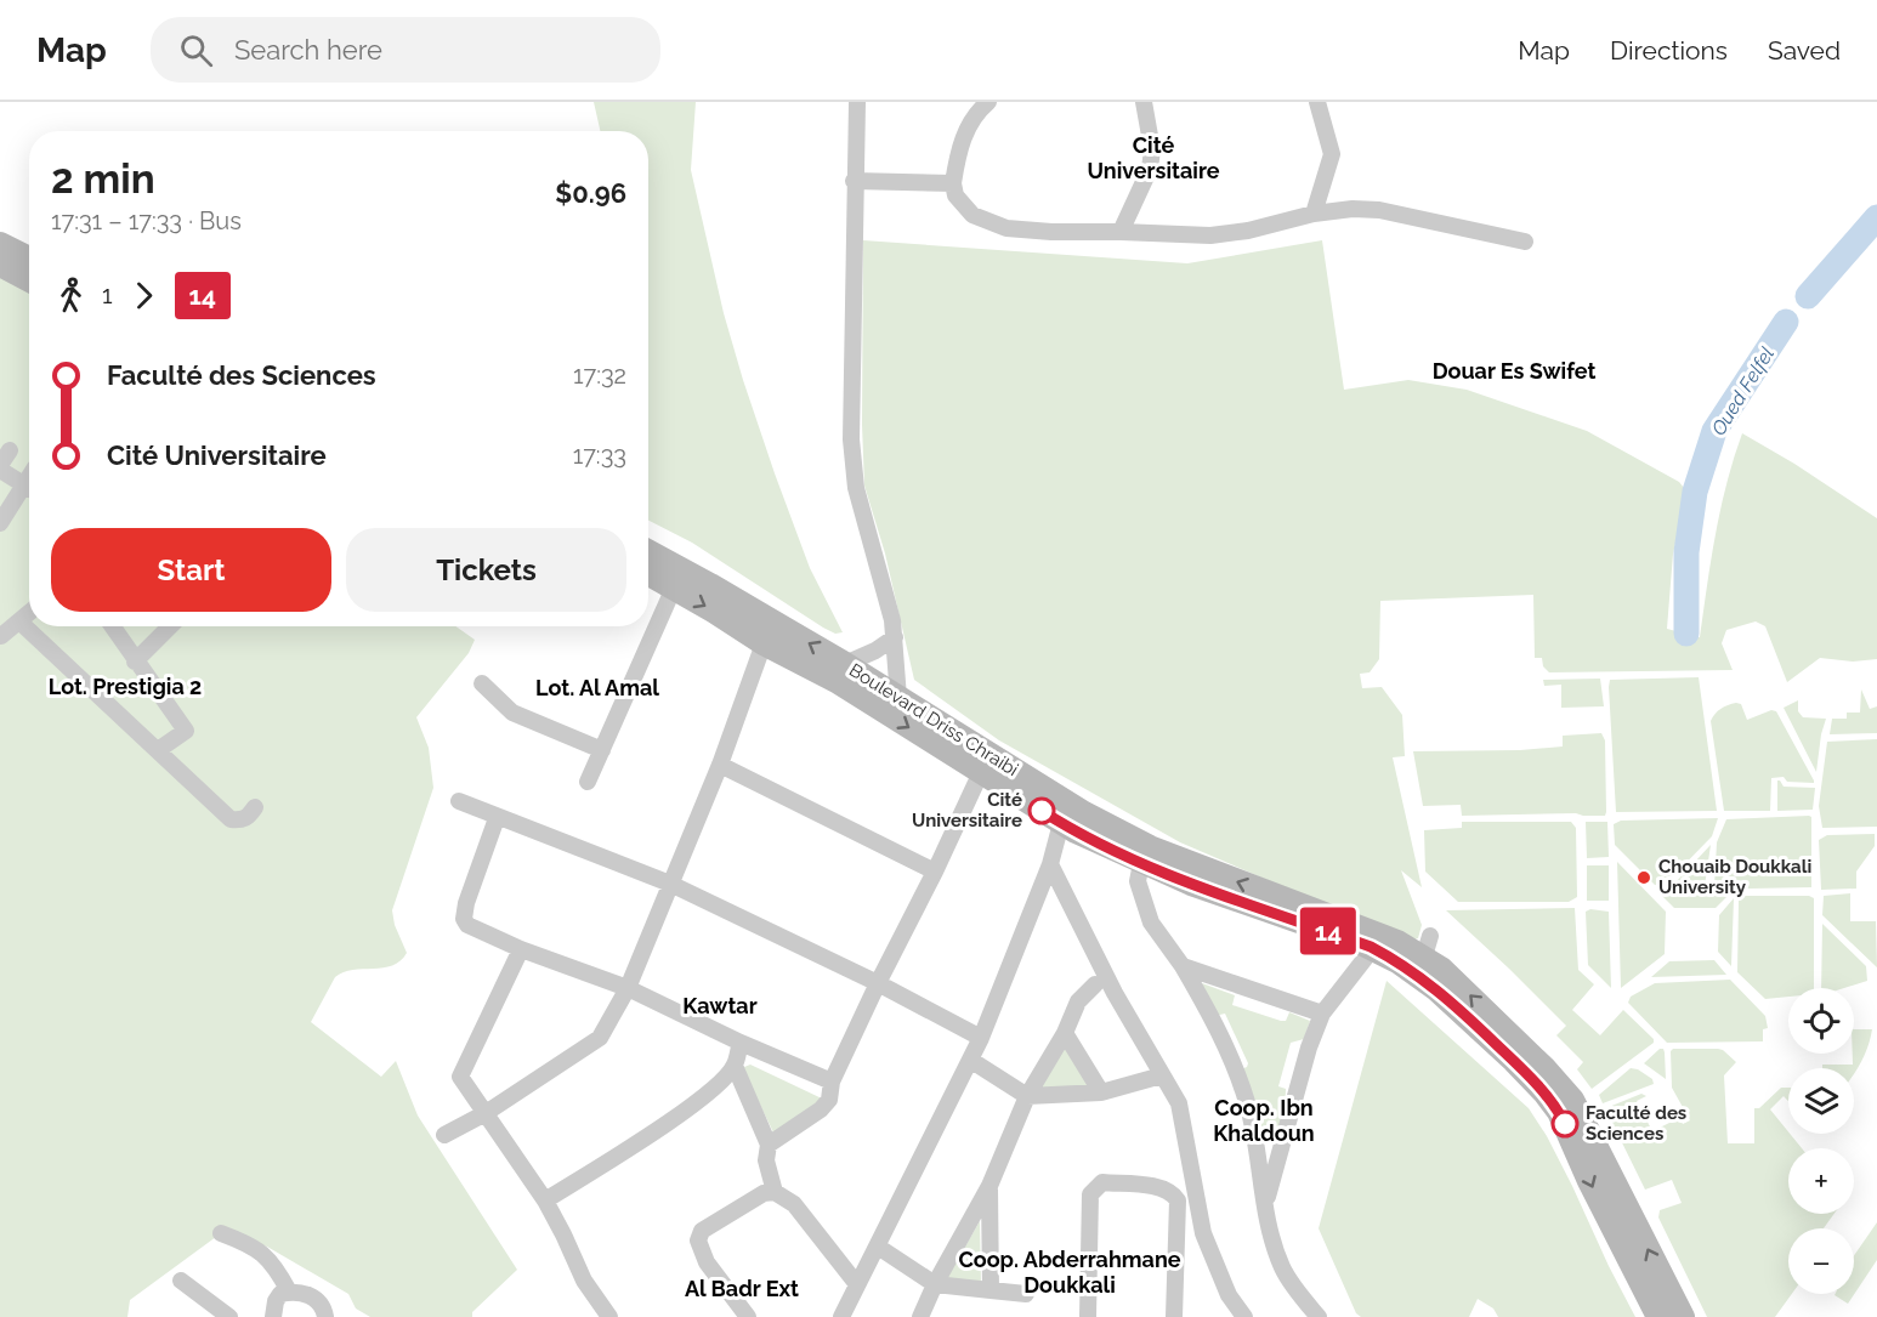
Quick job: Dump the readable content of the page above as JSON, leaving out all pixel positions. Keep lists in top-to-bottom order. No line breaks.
{"streets":{"main road":["Boulevard Driss Chraibi"]},"districts":["Cité Universitaire","Douar Es Swifet","Lot. Prestigia 2","Lot. Al Amal","Kawtar","Coop. Ibn Khaldoun","Coop. Abderrahmane Doukkali","Al Badr Ext"],"water":["Oued Felfel"],"places":["Cité Universitaire","Chouaib Doukkali University","Faculté des Sciences"],"lines":["bus line 14"],"page":{"header":"Map","search":"Search here","nav":["Map","Directions","Saved"],"on_map":"14","heading":["2 min","17:31 – 17:33 · Bus","$0.96"],"legs":["1","14"],"list":[{"name":"Faculté des Sciences","value":"17:32"},{"name":"Cité Universitaire","value":"17:33"}],"buttons":["Start","Tickets"],"map_buttons":["+","−"]}}
